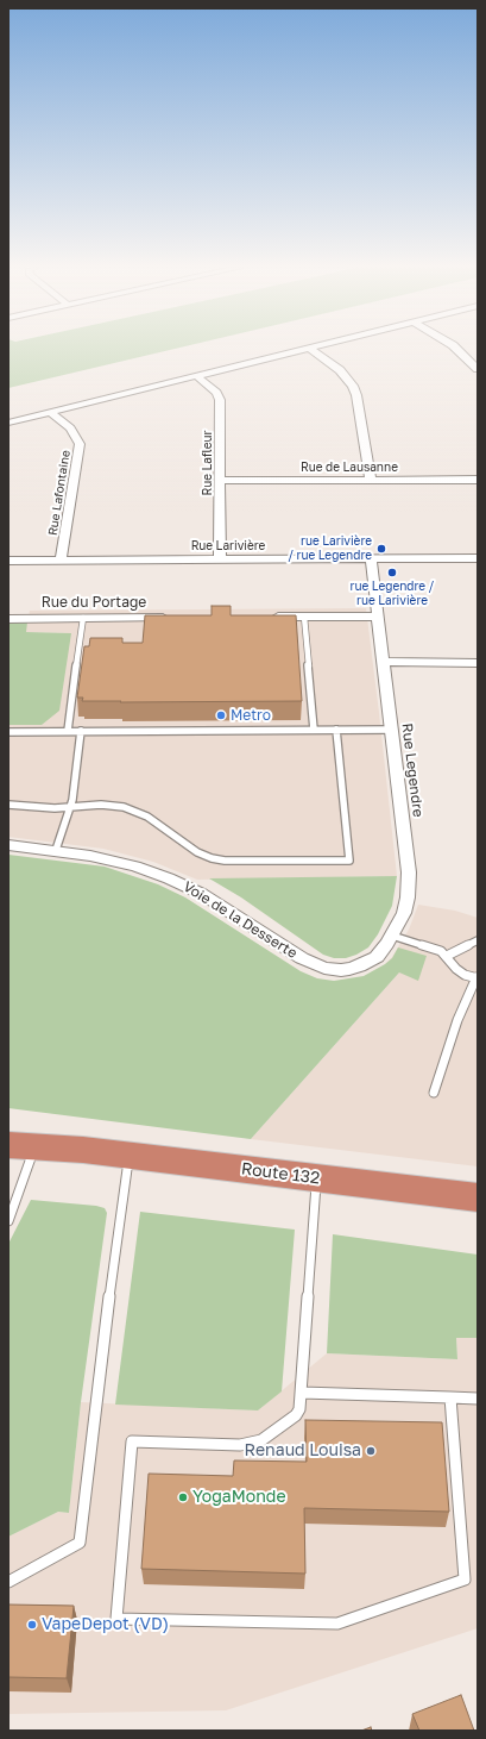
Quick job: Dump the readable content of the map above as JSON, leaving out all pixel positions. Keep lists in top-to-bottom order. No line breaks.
{"streets":{"highway":["Route 132"],"street":["Rue Lafleur","Rue de Lausanne","Rue Lafontaine","Rue Larivière","Rue du Portage","Rue Legendre","Voie de la Desserte"]},"crossings":[["Rue Lafleur","Rue de Lausanne"],["Rue Lafleur","Rue Larivière"],["Rue Lafontaine","Rue Larivière"],["Rue Larivière","Rue Legendre"],["Rue Legendre","Voie de la Desserte"]],"places":["rue Larivière / rue Legendre","rue Legendre / rue Larivière","Metro","Renaud Louisa","YogaMonde","VapeDepot (VD)"]}
